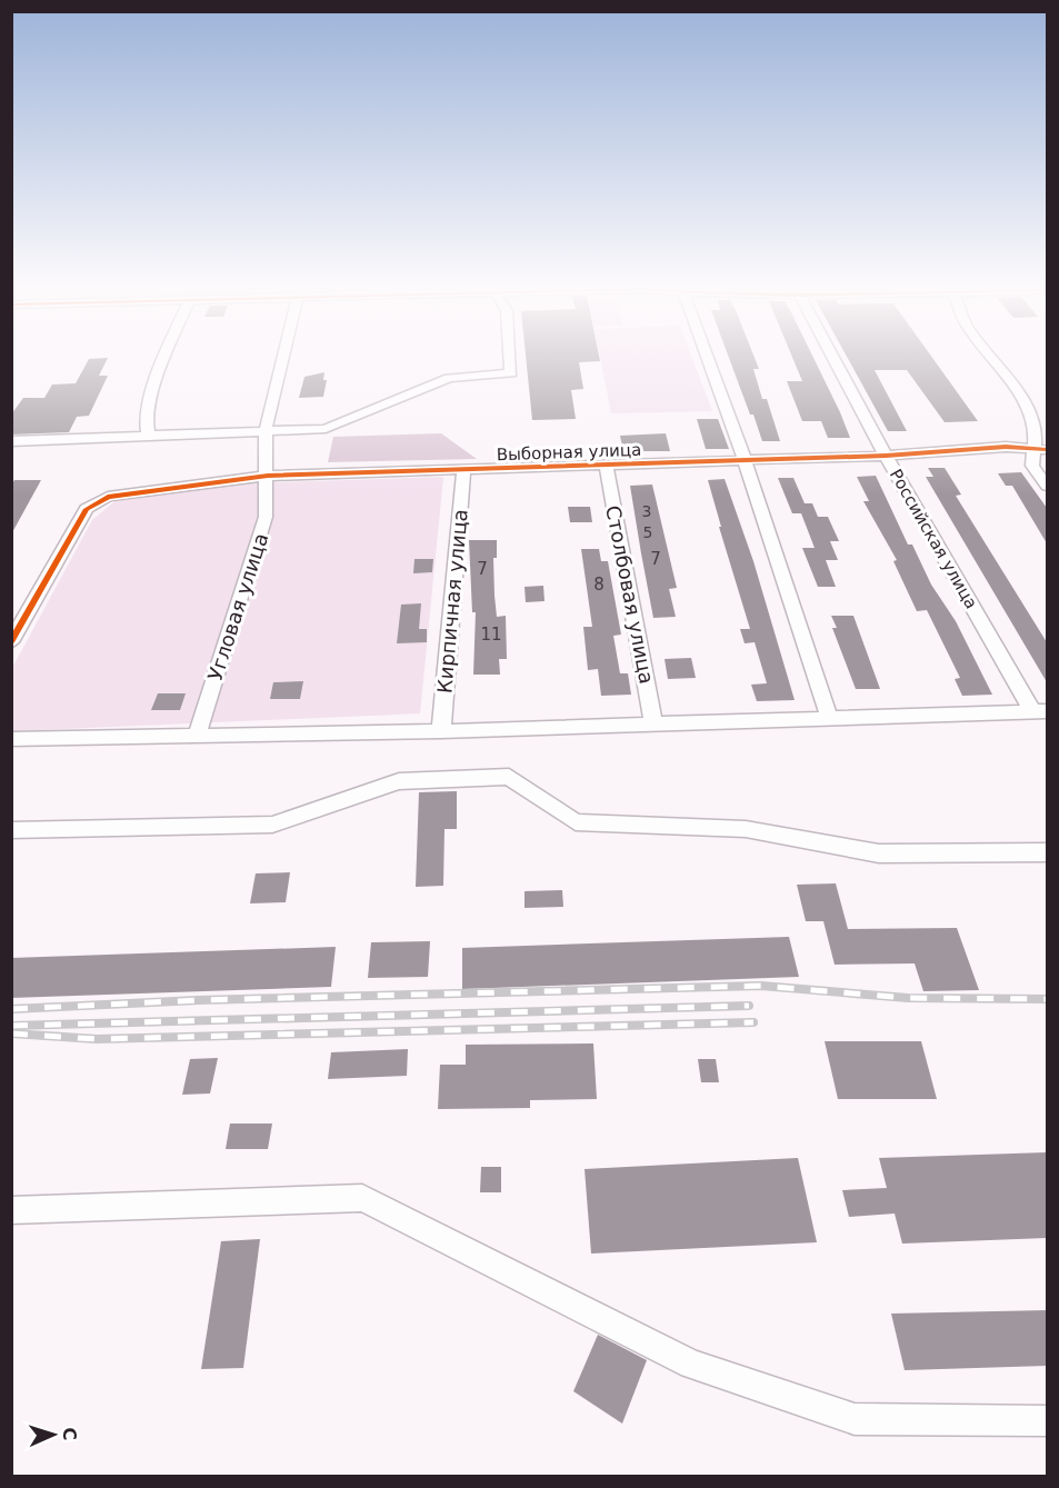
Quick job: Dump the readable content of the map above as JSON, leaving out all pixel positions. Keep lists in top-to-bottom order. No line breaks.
{"streets":{"street":["Выборная улица","Российская улица","Столбовая улица","Кирпичная улица","Угловая улица"]},"crossings":[["Выборная улица","Российская улица"],["Выборная улица","Столбовая улица"],["Выборная улица","Кирпичная улица"],["Выборная улица","Угловая улица"]],"house_numbers":["3","5","7","7","8","11"],"north":"right"}
